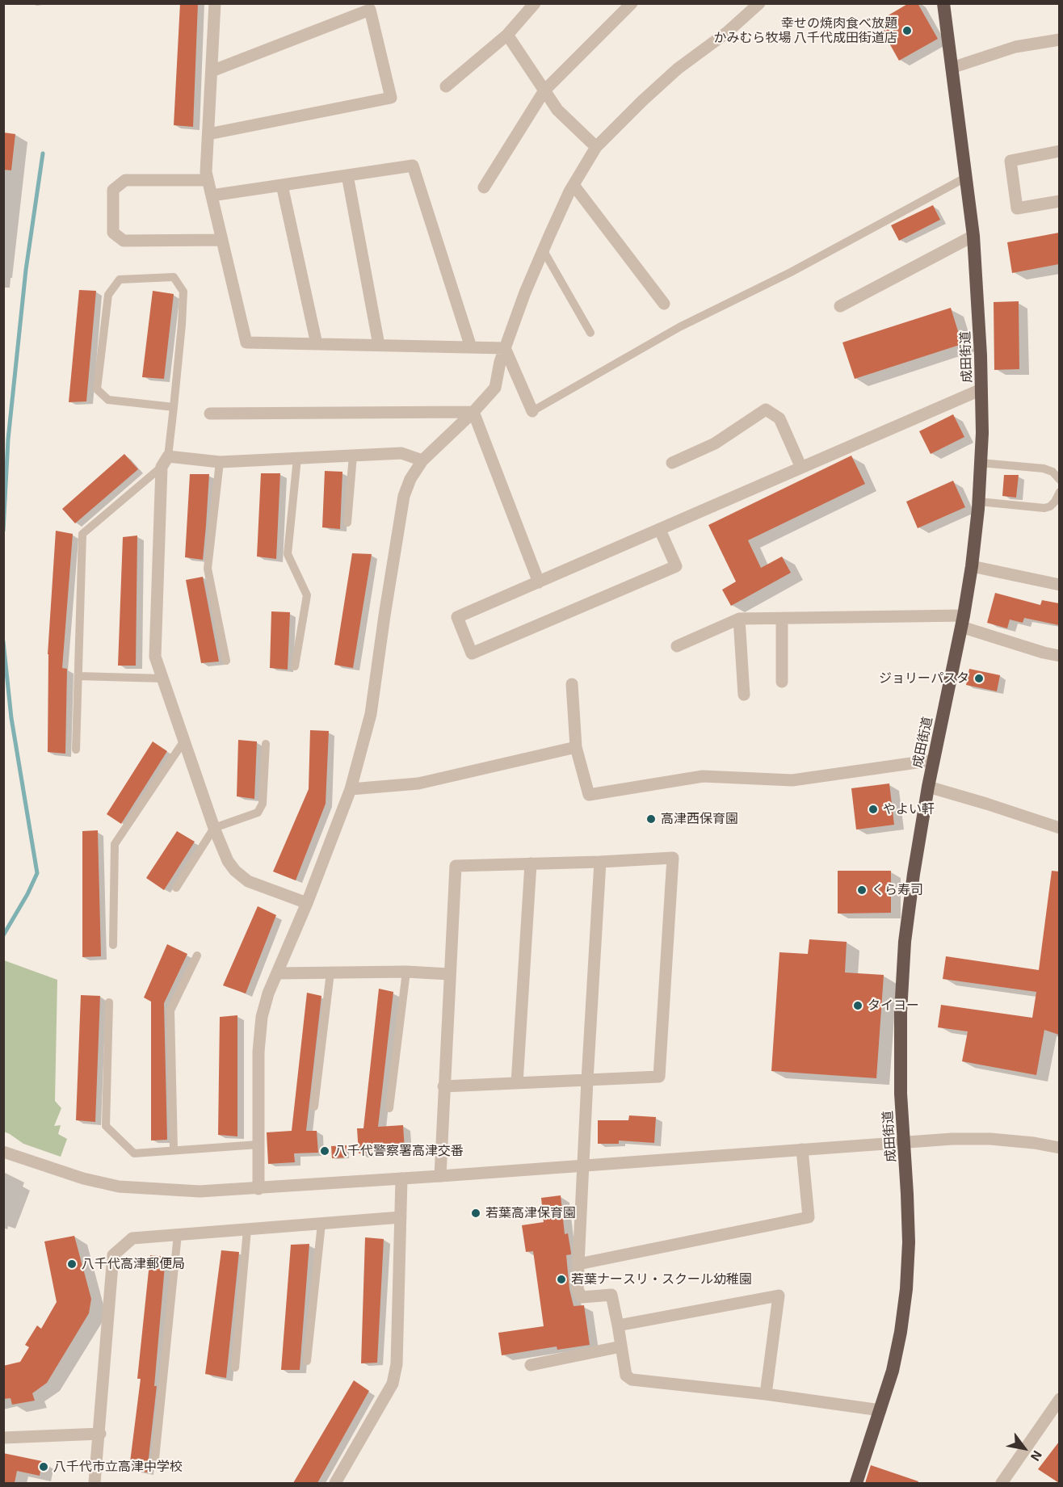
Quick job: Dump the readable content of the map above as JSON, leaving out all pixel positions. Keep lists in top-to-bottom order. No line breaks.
{"streets":{"highway":["成田街道"]},"places":["幸せの焼肉食べ放題 かみむら牧場 八千代成田街道店","ジョリーパスタ","やよい軒","高津西保育園","くら寿司","タイヨー","八千代警察署高津交番","若葉高津保育園","八千代高津郵便局","若葉ナースリ・スクール幼稚園","八千代市立高津中学校"],"north":"bottom right"}
